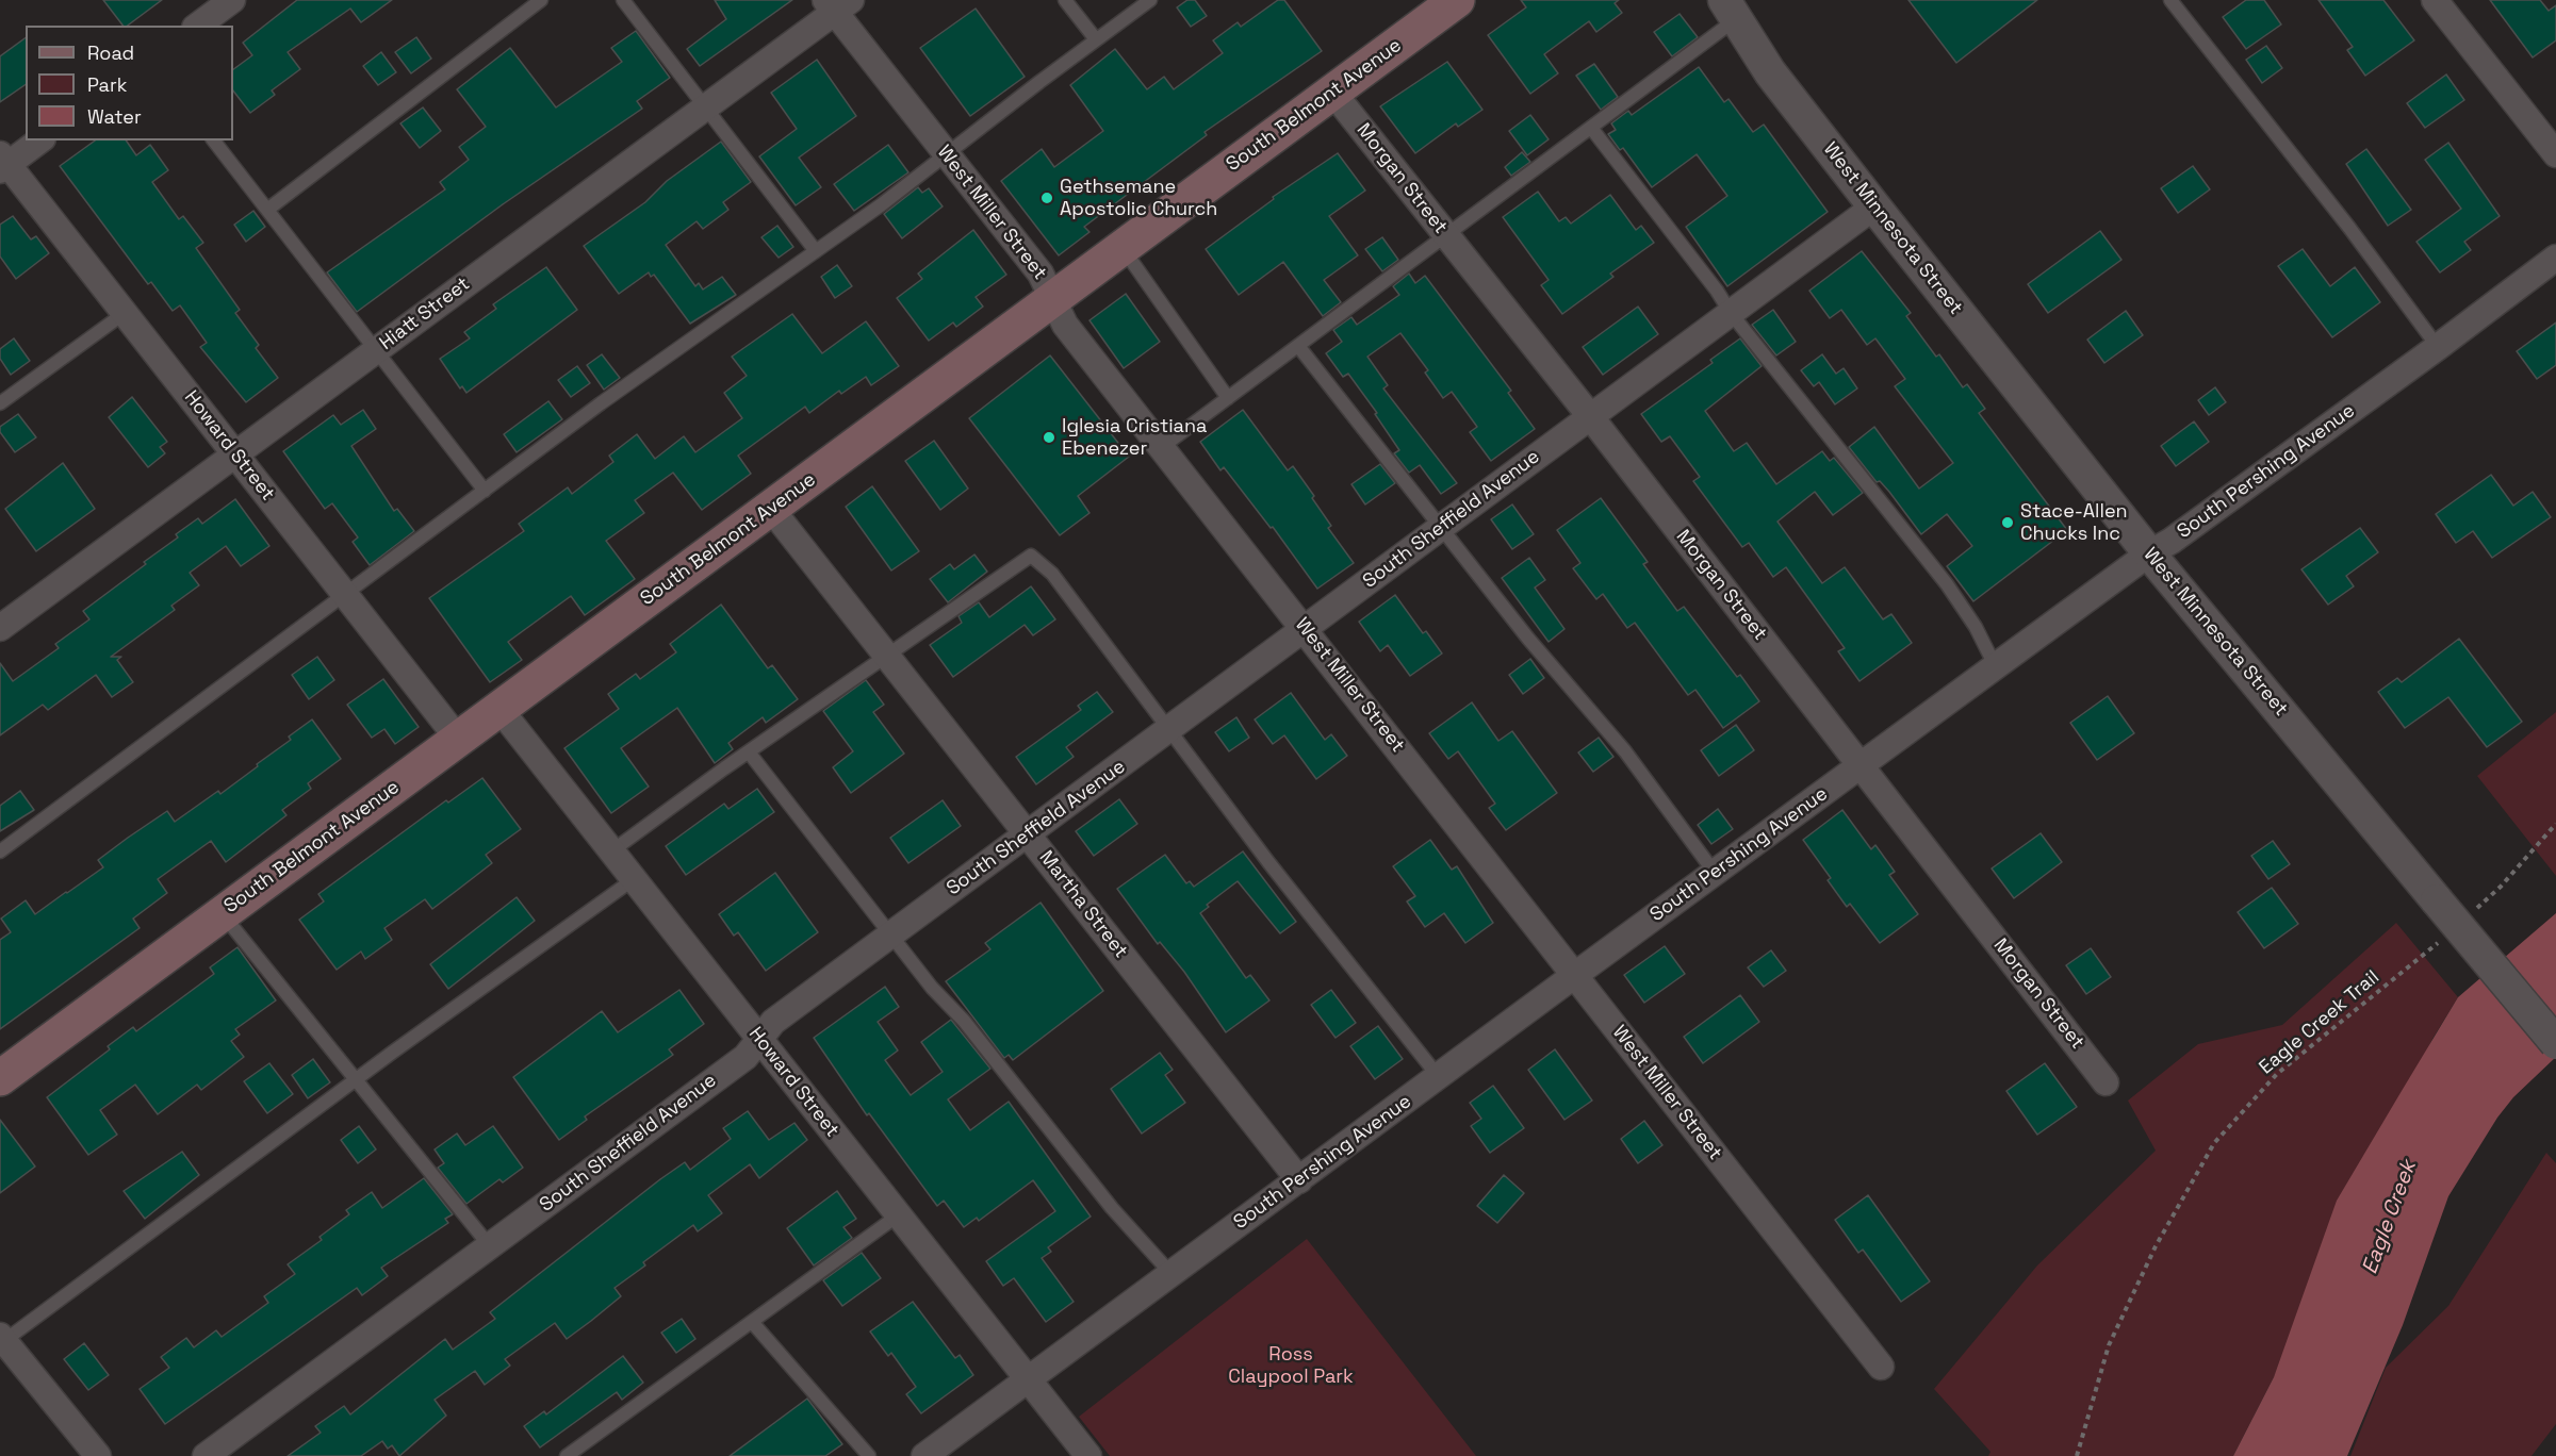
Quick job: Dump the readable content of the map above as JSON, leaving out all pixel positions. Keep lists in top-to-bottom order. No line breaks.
{"streets":{"main road":["South Belmont Avenue"],"street":["Morgan Street","West Miller Street","West Minnesota Street","Hiatt Street","Howard Street","South Pershing Avenue","South Sheffield Avenue","Martha Street"],"path":["Eagle Creek Trail"]},"crossings":[["South Belmont Avenue","Morgan Street"],["South Belmont Avenue","West Miller Street"],["South Belmont Avenue","Howard Street"],["South Belmont Avenue","Martha Street"],["Morgan Street","South Pershing Avenue"],["Morgan Street","South Sheffield Avenue"],["West Miller Street","Hiatt Street"],["West Miller Street","South Pershing Avenue"],["West Miller Street","South Sheffield Avenue"],["West Minnesota Street","South Pershing Avenue"],["West Minnesota Street","South Sheffield Avenue"],["Hiatt Street","Howard Street"],["Howard Street","South Pershing Avenue"],["Howard Street","South Sheffield Avenue"],["South Pershing Avenue","Martha Street"],["South Sheffield Avenue","Martha Street"]],"water":["Eagle Creek"],"parks":["Ross Claypool Park"],"places":["Gethsemane Apostolic Church","Iglesia Cristiana Ebenezer","Stace-Allen Chucks Inc"],"legend":["Road","Park","Water"]}
